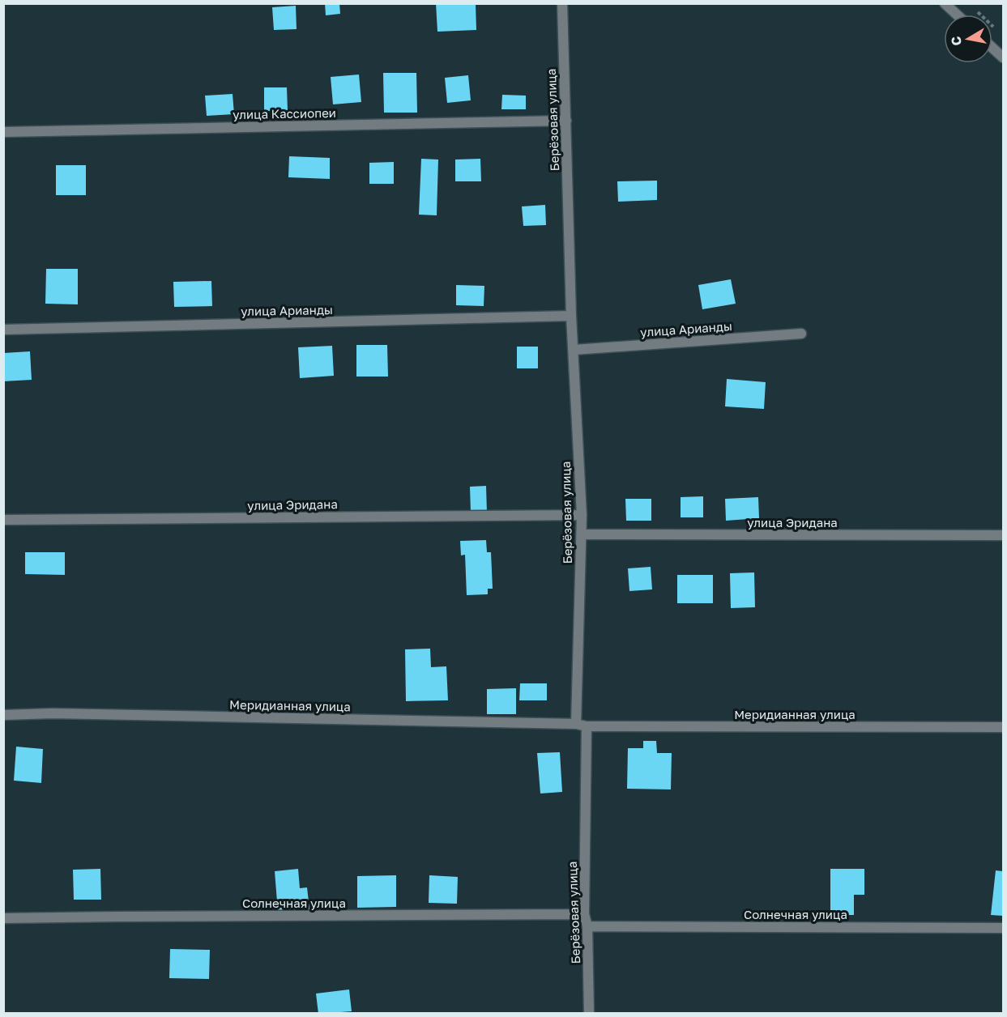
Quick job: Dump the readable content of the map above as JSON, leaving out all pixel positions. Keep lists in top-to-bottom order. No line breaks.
{"streets":{"street":["улица Кассиопеи","Берёзовая улица","улица Арианды","улица Эридана","Меридианная улица","Солнечная улица"]},"crossings":[["улица Кассиопеи","Берёзовая улица"],["Берёзовая улица","улица Арианды"],["Берёзовая улица","улица Эридана"],["Берёзовая улица","Меридианная улица"],["Берёзовая улица","Солнечная улица"]],"north":"left"}
